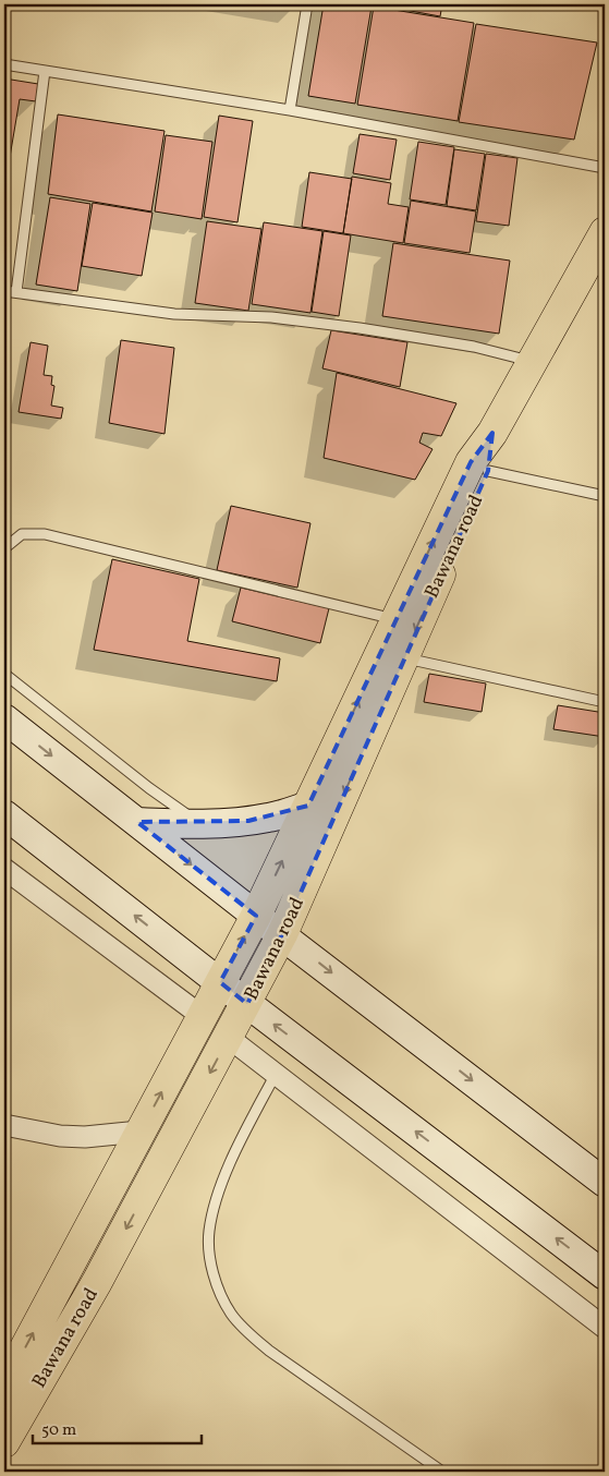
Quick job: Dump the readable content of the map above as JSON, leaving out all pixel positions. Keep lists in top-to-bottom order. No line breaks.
{"streets":{"main road":["Bawana road"]},"scale_bar":"50 m"}
